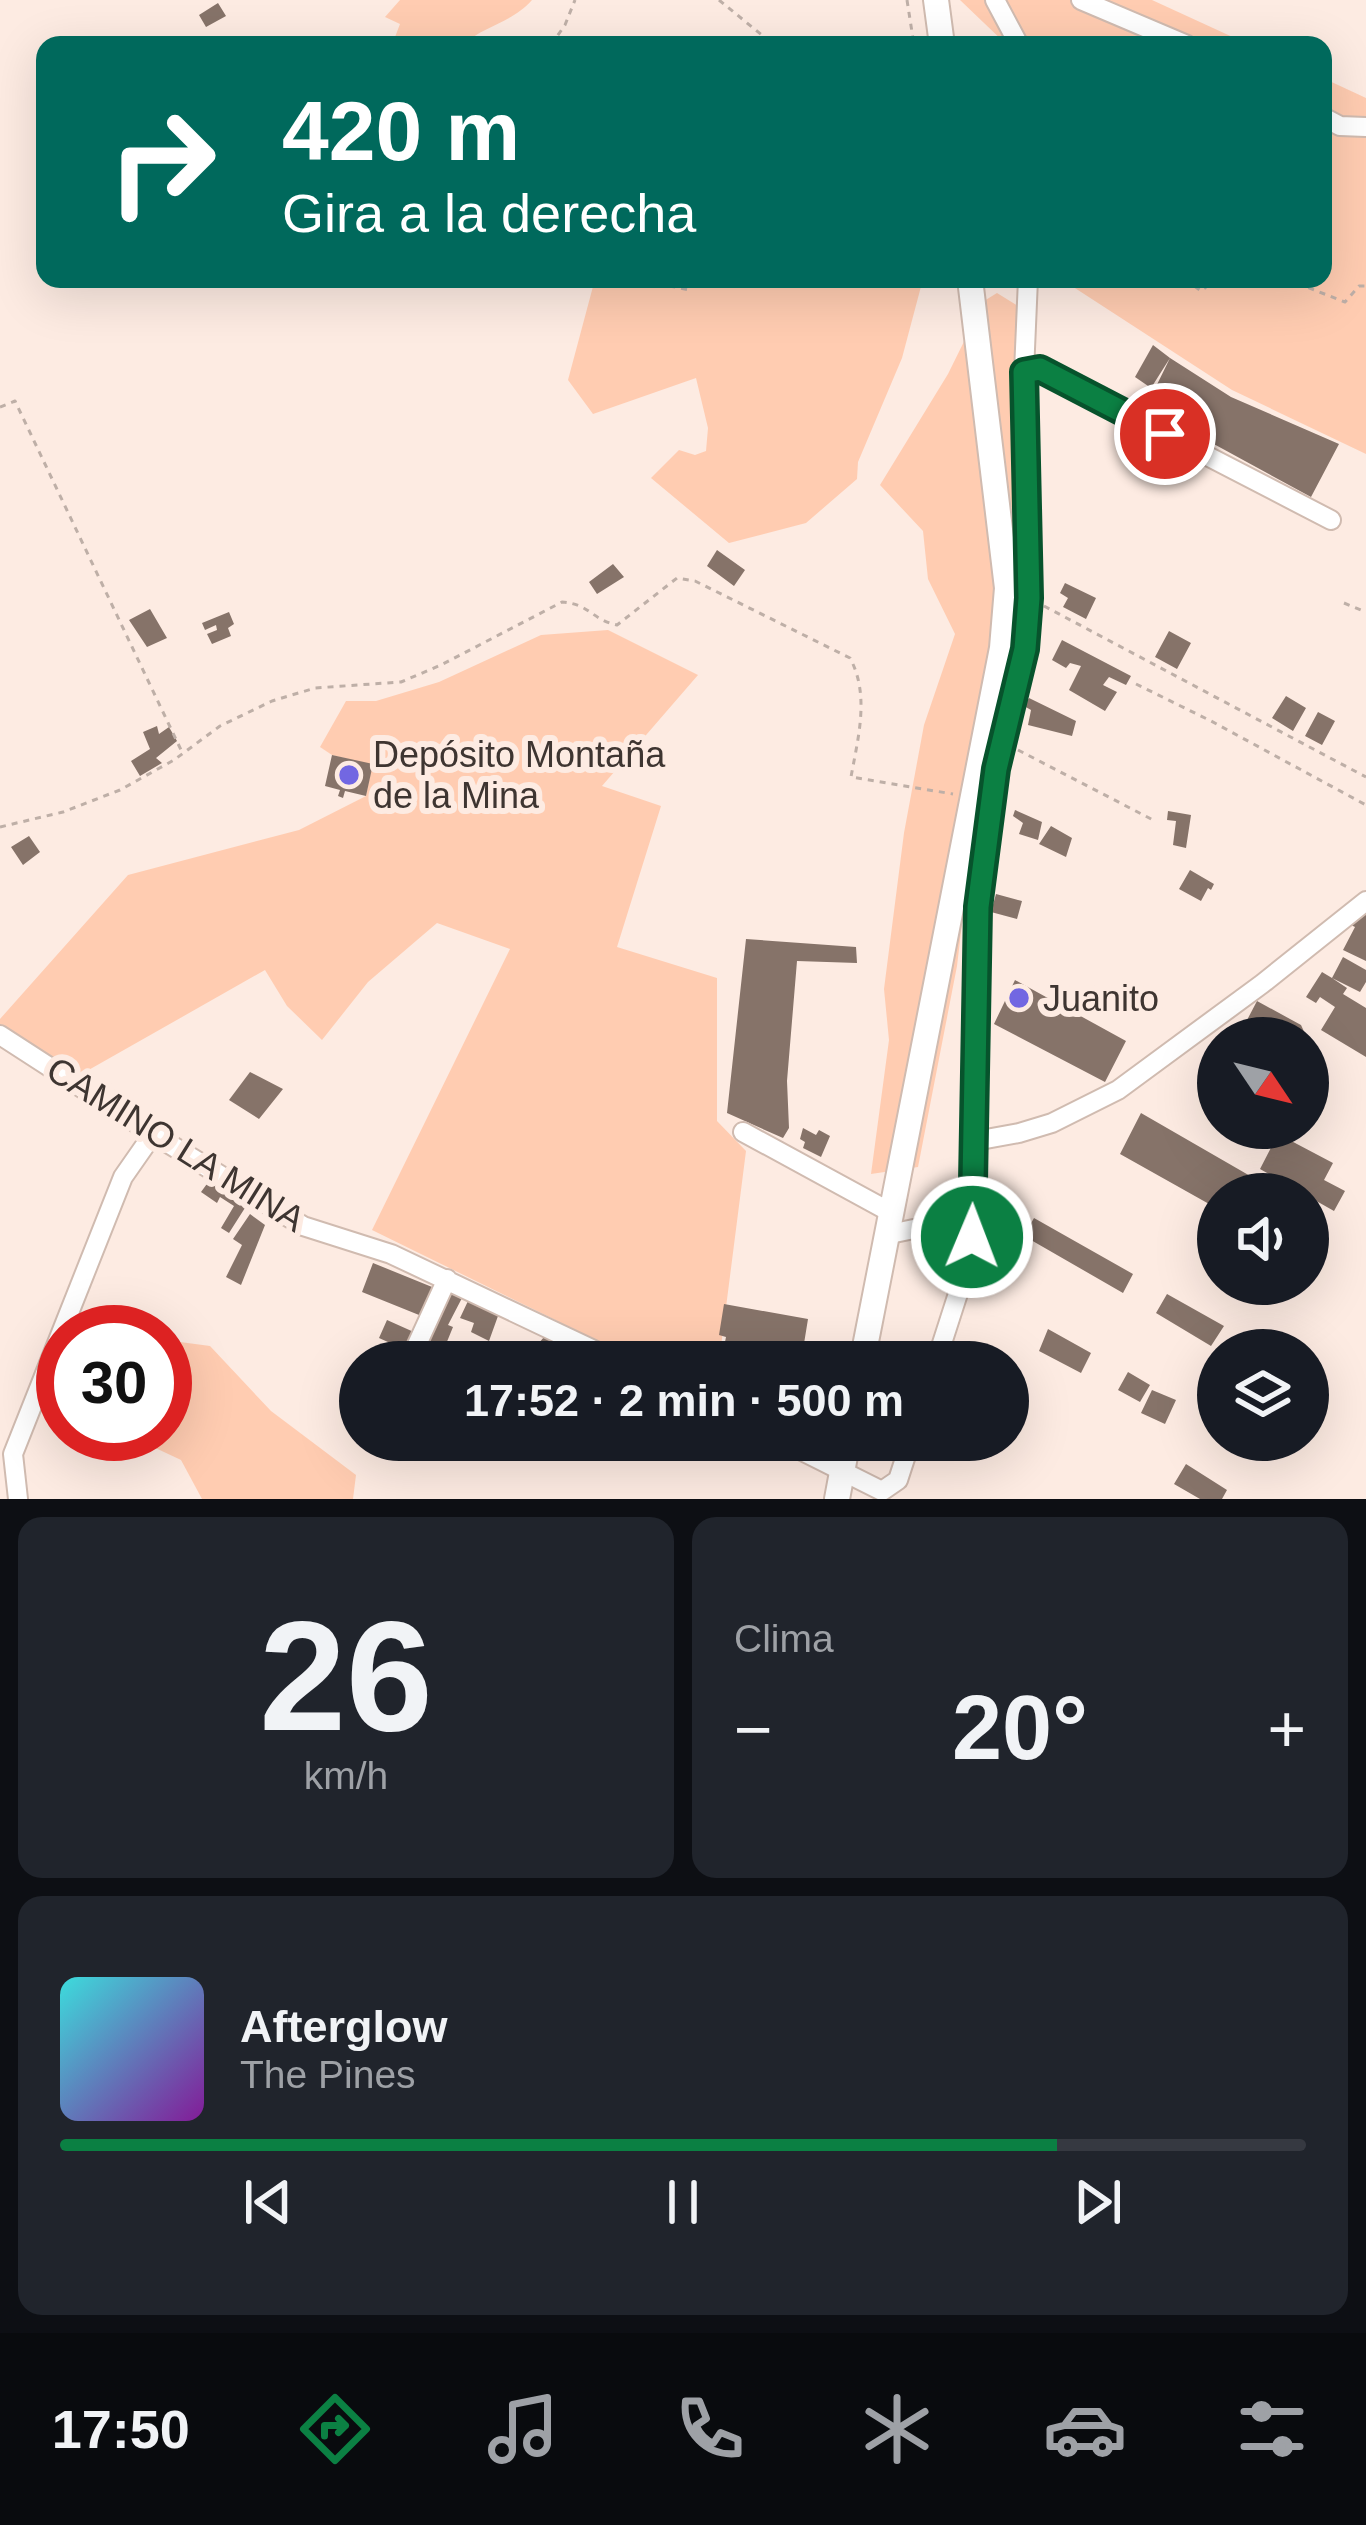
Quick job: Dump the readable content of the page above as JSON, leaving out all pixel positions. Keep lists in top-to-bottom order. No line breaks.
{"streets":{"street":["CAMINO LA MINA"]},"places":["Depósito Montaña de la Mina","Juanito"],"north":"bottom right","page":{"turn":["420 m","Gira a la derecha"],"limit":"30","trip":"17:52 · 2 min · 500 m","tile":[["26","km/h"],"Clima"],"heat":["−","20°","+"],"song":["Afterglow","The Pines"],"tabs":"17:50"}}
